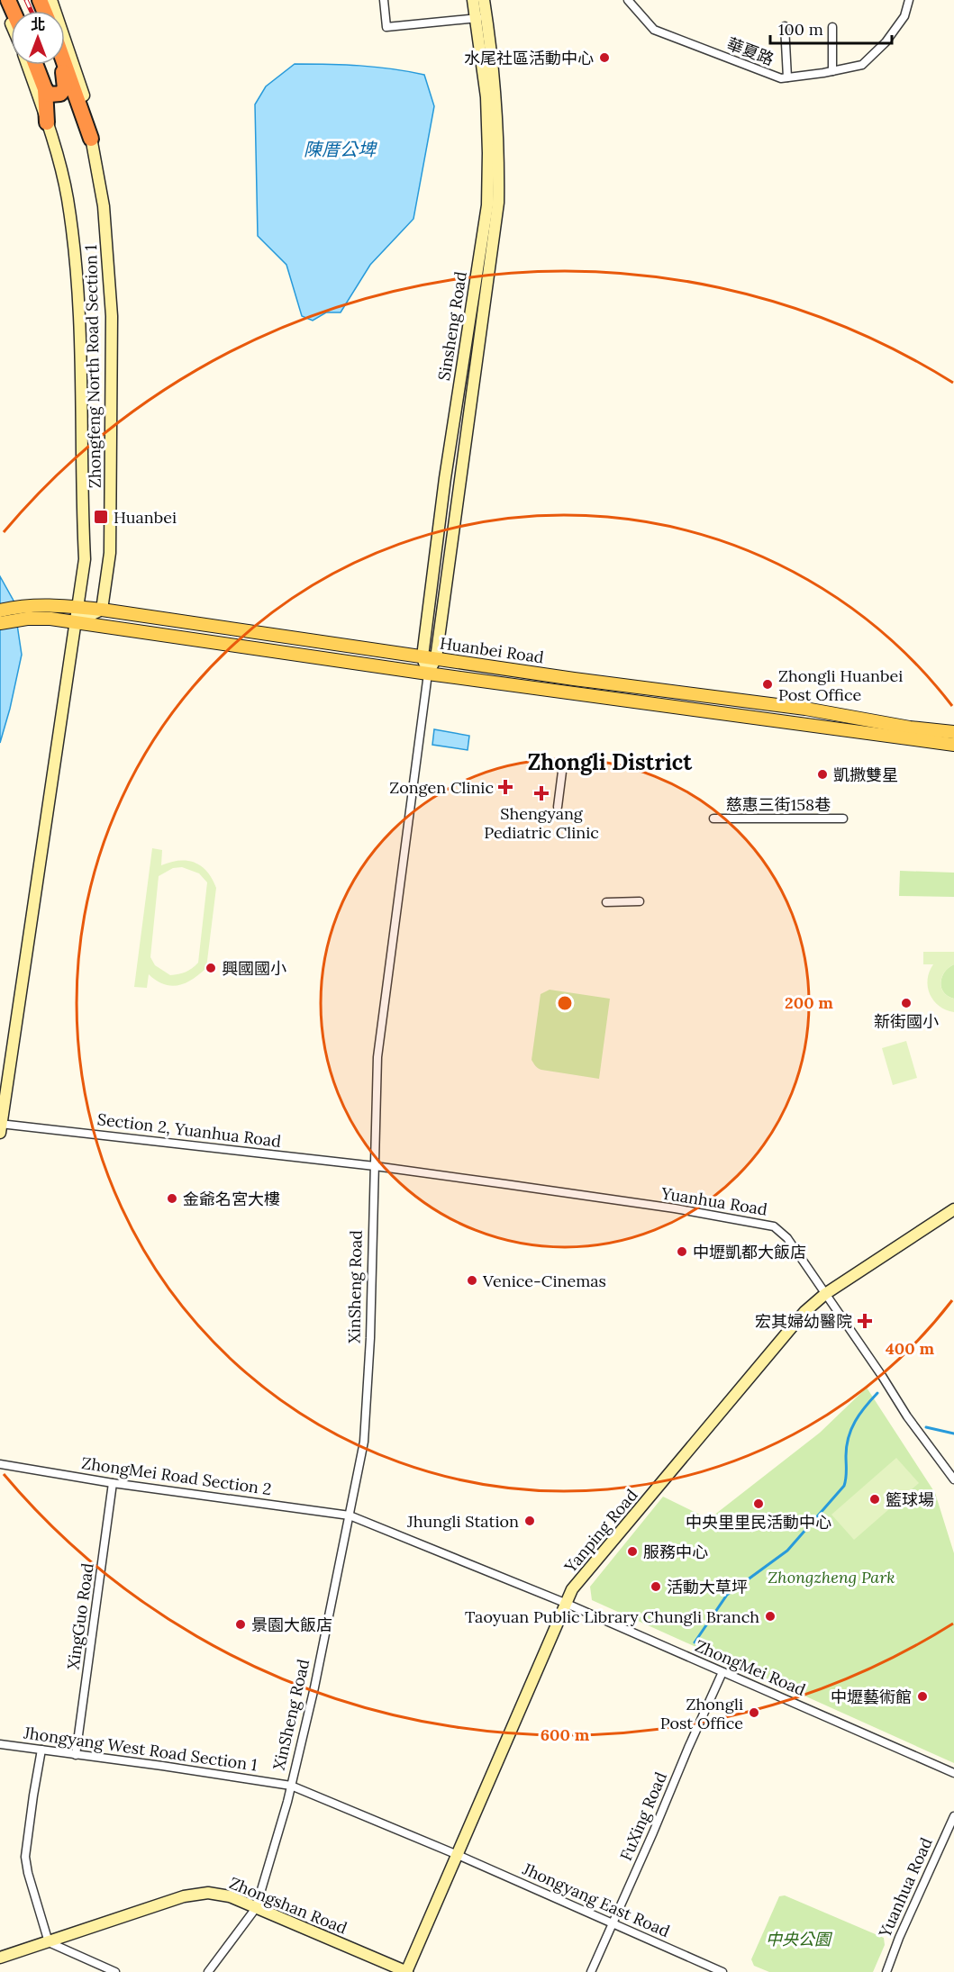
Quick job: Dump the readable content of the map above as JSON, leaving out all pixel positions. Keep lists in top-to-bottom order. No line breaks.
{"streets":{"main road":["Sinsheng Road","Zhongfeng North Road Section 1","Huanbei Road","XinSheng Road","Yanping Road","Zhongshan Road"],"street":["華夏路","慈惠三街158巷","Section 2, Yuanhua Road","Yuanhua Road","ZhongMei Road Section 2","XingGuo Road","ZhongMei Road","Jhongyang West Road Section 1","FuXing Road","Jhongyang East Road"]},"crossings":[["Sinsheng Road","Huanbei Road"],["Sinsheng Road","XinSheng Road"],["Zhongfeng North Road Section 1","Huanbei Road"],["Zhongfeng North Road Section 1","Section 2, Yuanhua Road"],["Huanbei Road","XinSheng Road"],["Section 2, Yuanhua Road","Yuanhua Road"],["Section 2, Yuanhua Road","XinSheng Road"],["Yuanhua Road","XinSheng Road"],["Yuanhua Road","Yanping Road"],["XinSheng Road","ZhongMei Road Section 2"],["XinSheng Road","Jhongyang West Road Section 1"],["XinSheng Road","Zhongshan Road"],["ZhongMei Road Section 2","Yanping Road"],["ZhongMei Road Section 2","XingGuo Road"],["ZhongMei Road Section 2","ZhongMei Road"],["Yanping Road","ZhongMei Road"],["Yanping Road","Jhongyang West Road Section 1"],["Yanping Road","Jhongyang East Road"],["Yanping Road","Zhongshan Road"],["XingGuo Road","Jhongyang West Road Section 1"],["ZhongMei Road","FuXing Road"],["Jhongyang West Road Section 1","Jhongyang East Road"],["FuXing Road","Jhongyang East Road"]],"districts":["Zhongli District"],"water":["陳厝公埤"],"parks":["Zhongzheng Park","中央公園"],"places":{"other":["水尾社區活動中心","Zhongli Huanbei Post Office","凱撒雙星","興國國小","新街國小","金爺名宮大樓","中壢凱都大飯店","Venice-Cinemas","籃球場","中央里里民活動中心","Jhungli Station","服務中心","活動大草坪","Taoyuan Public Library Chungli Branch","景園大飯店","中壢藝術館","Zhongli Post Office"],"transit":["Huanbei"],"health":["Zongen Clinic","Shengyang Pediatric Clinic","宏其婦幼醫院"]},"scale_bar":"100 m","north":"top","rings":["200 m","400 m","600 m"]}
